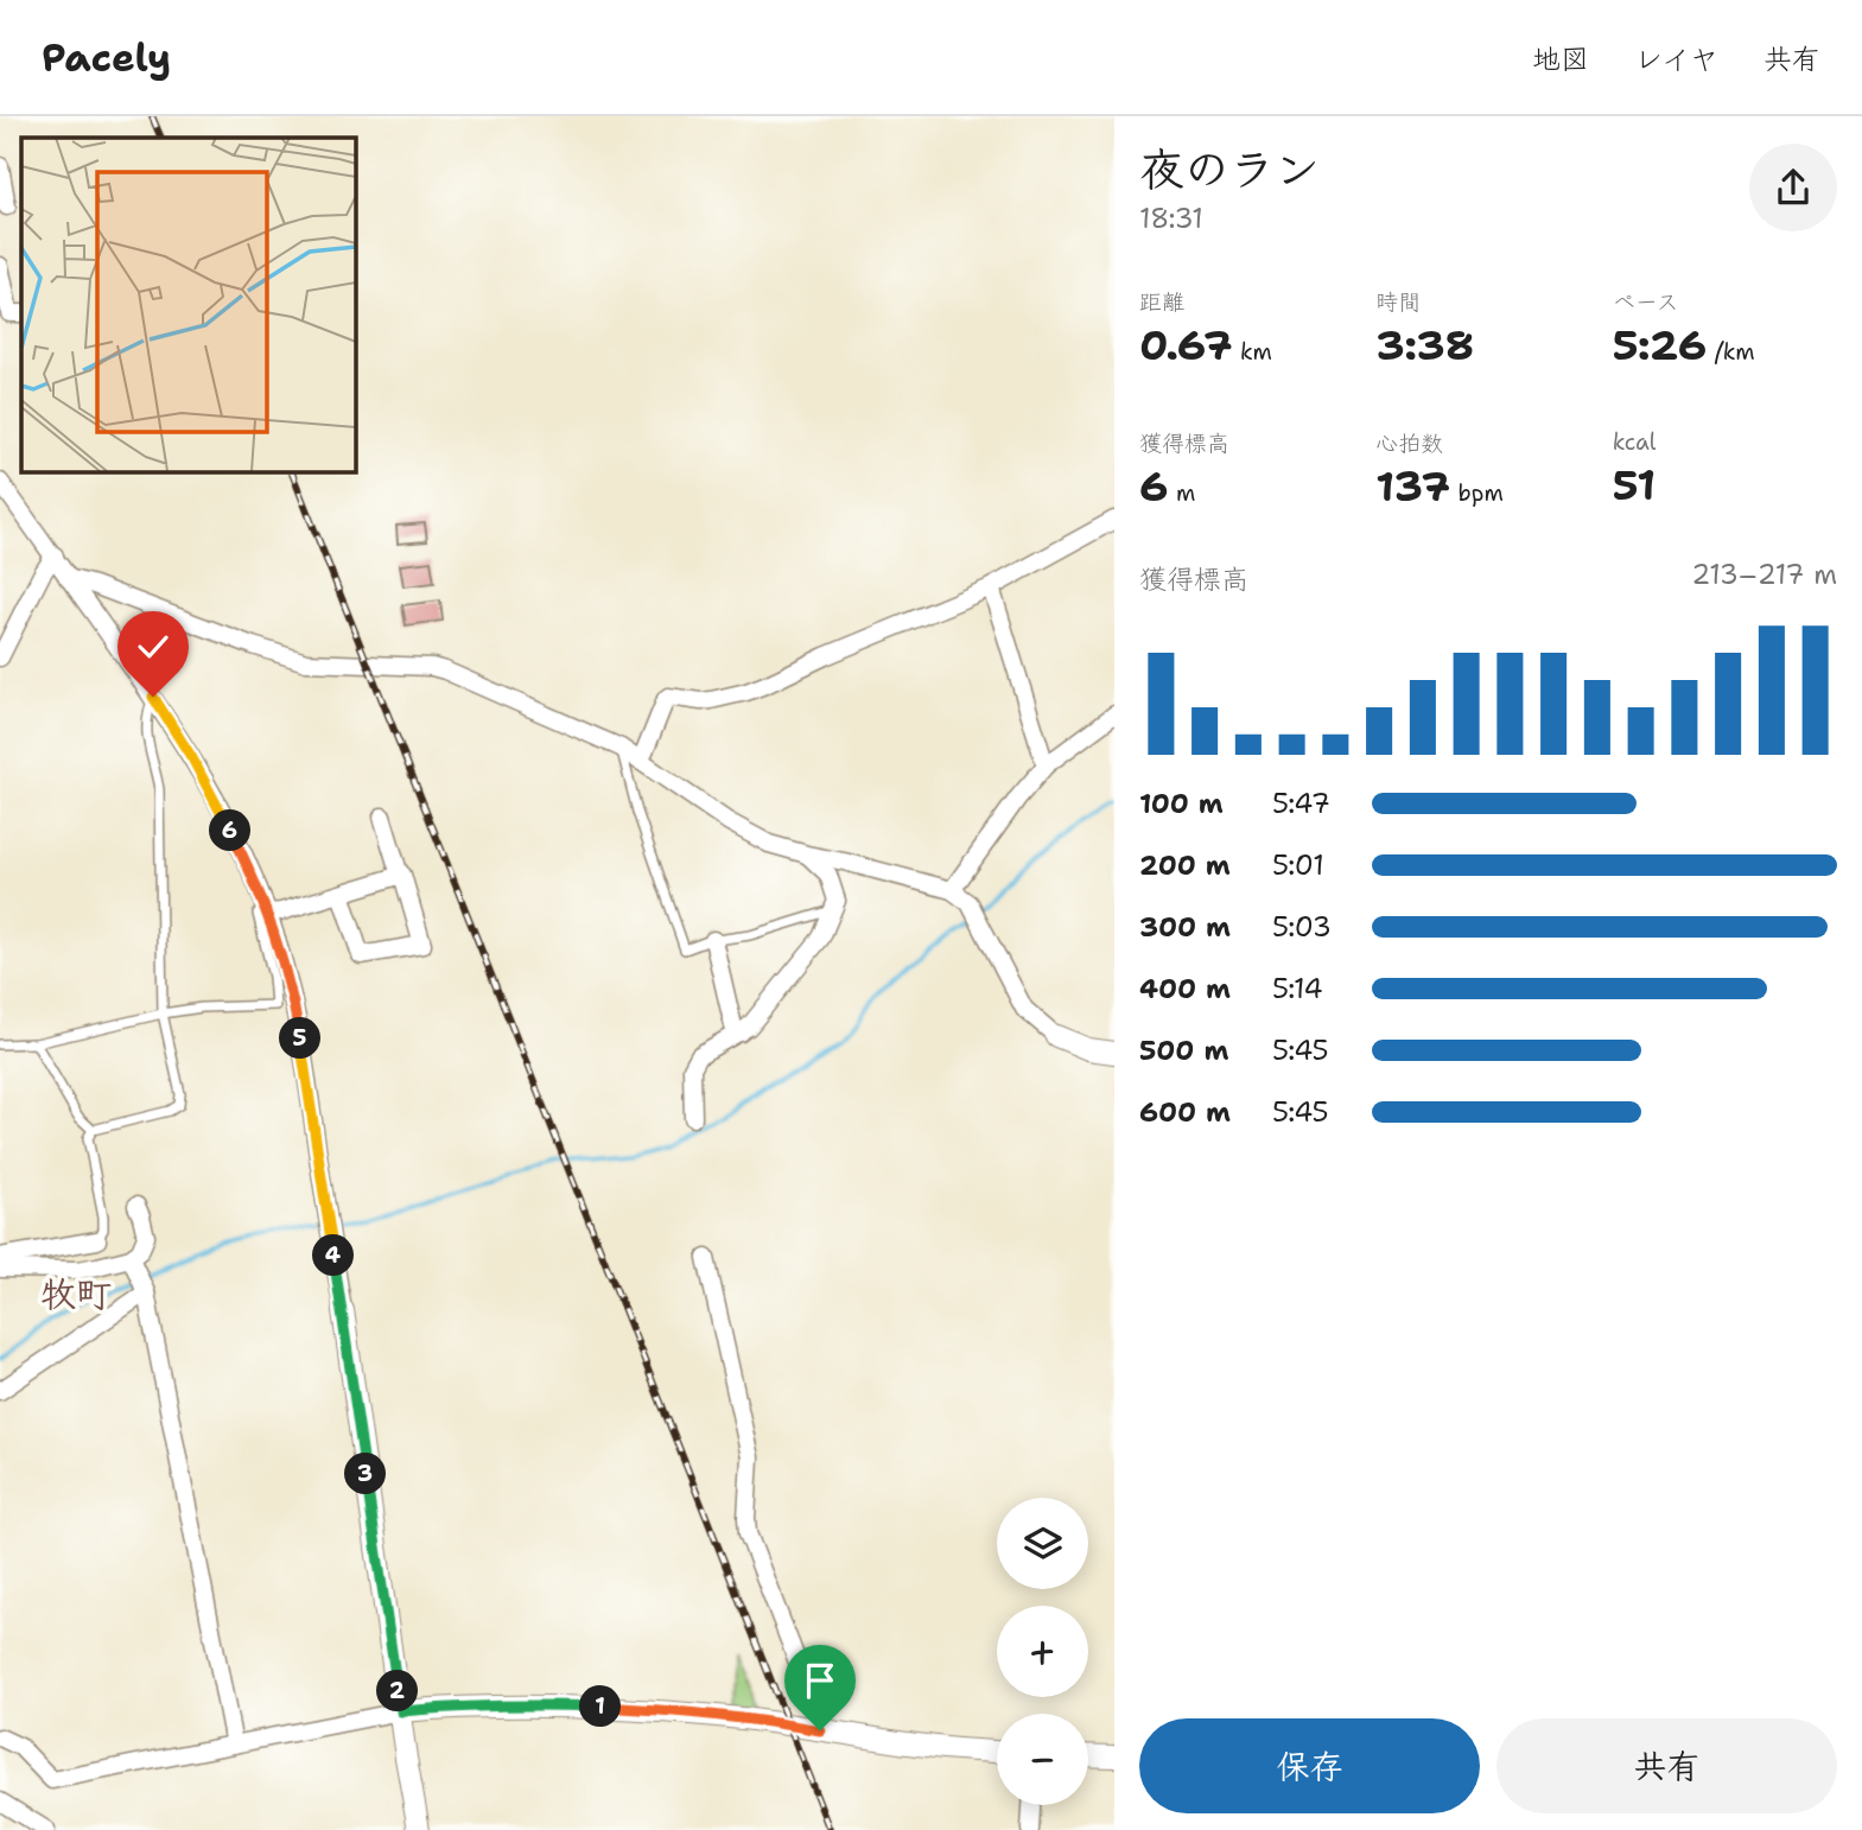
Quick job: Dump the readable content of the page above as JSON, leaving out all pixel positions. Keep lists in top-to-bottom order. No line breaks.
{"districts":["牧町"],"page":{"header":"Pacely","nav":["地図","レイヤ","共有"],"heading":["夜のラン","18:31"],"stats":[["距離","0.67 km"],["時間","3:38"],["ペース","5:26 /km"],["獲得標高","6 m"],["心拍数","137 bpm"],["kcal","51"]],"chart":["獲得標高","213–217 m"],"list":[{"name":"100 m","note":"5:47"},{"name":"200 m","note":"5:01"},{"name":"300 m","note":"5:03"},{"name":"400 m","note":"5:14"},{"name":"500 m","note":"5:45"},{"name":"600 m","note":"5:45"}],"pins":["6","5","4","3","2","1"],"map_buttons":["+","−"],"buttons":["保存","共有"]}}
